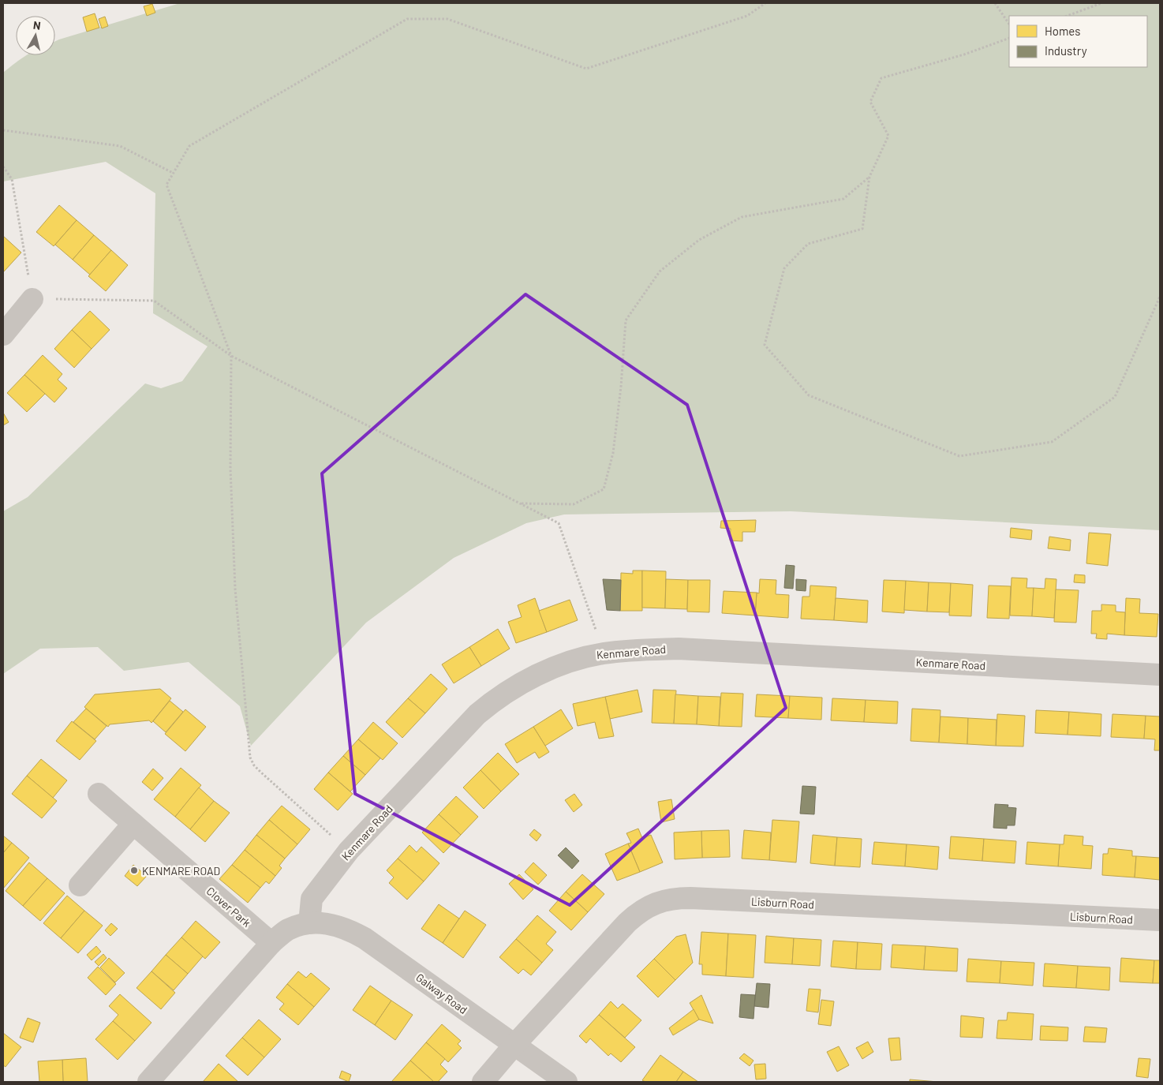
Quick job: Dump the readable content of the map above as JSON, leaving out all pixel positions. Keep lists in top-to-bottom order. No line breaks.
{"streets":{"street":["Kenmare Road","Lisburn Road","Clover Park","Galway Road"]},"crossings":[["Kenmare Road","Galway Road"],["Lisburn Road","Galway Road"]],"places":["KENMARE ROAD"],"legend":["Homes","Industry"],"north":"top"}
